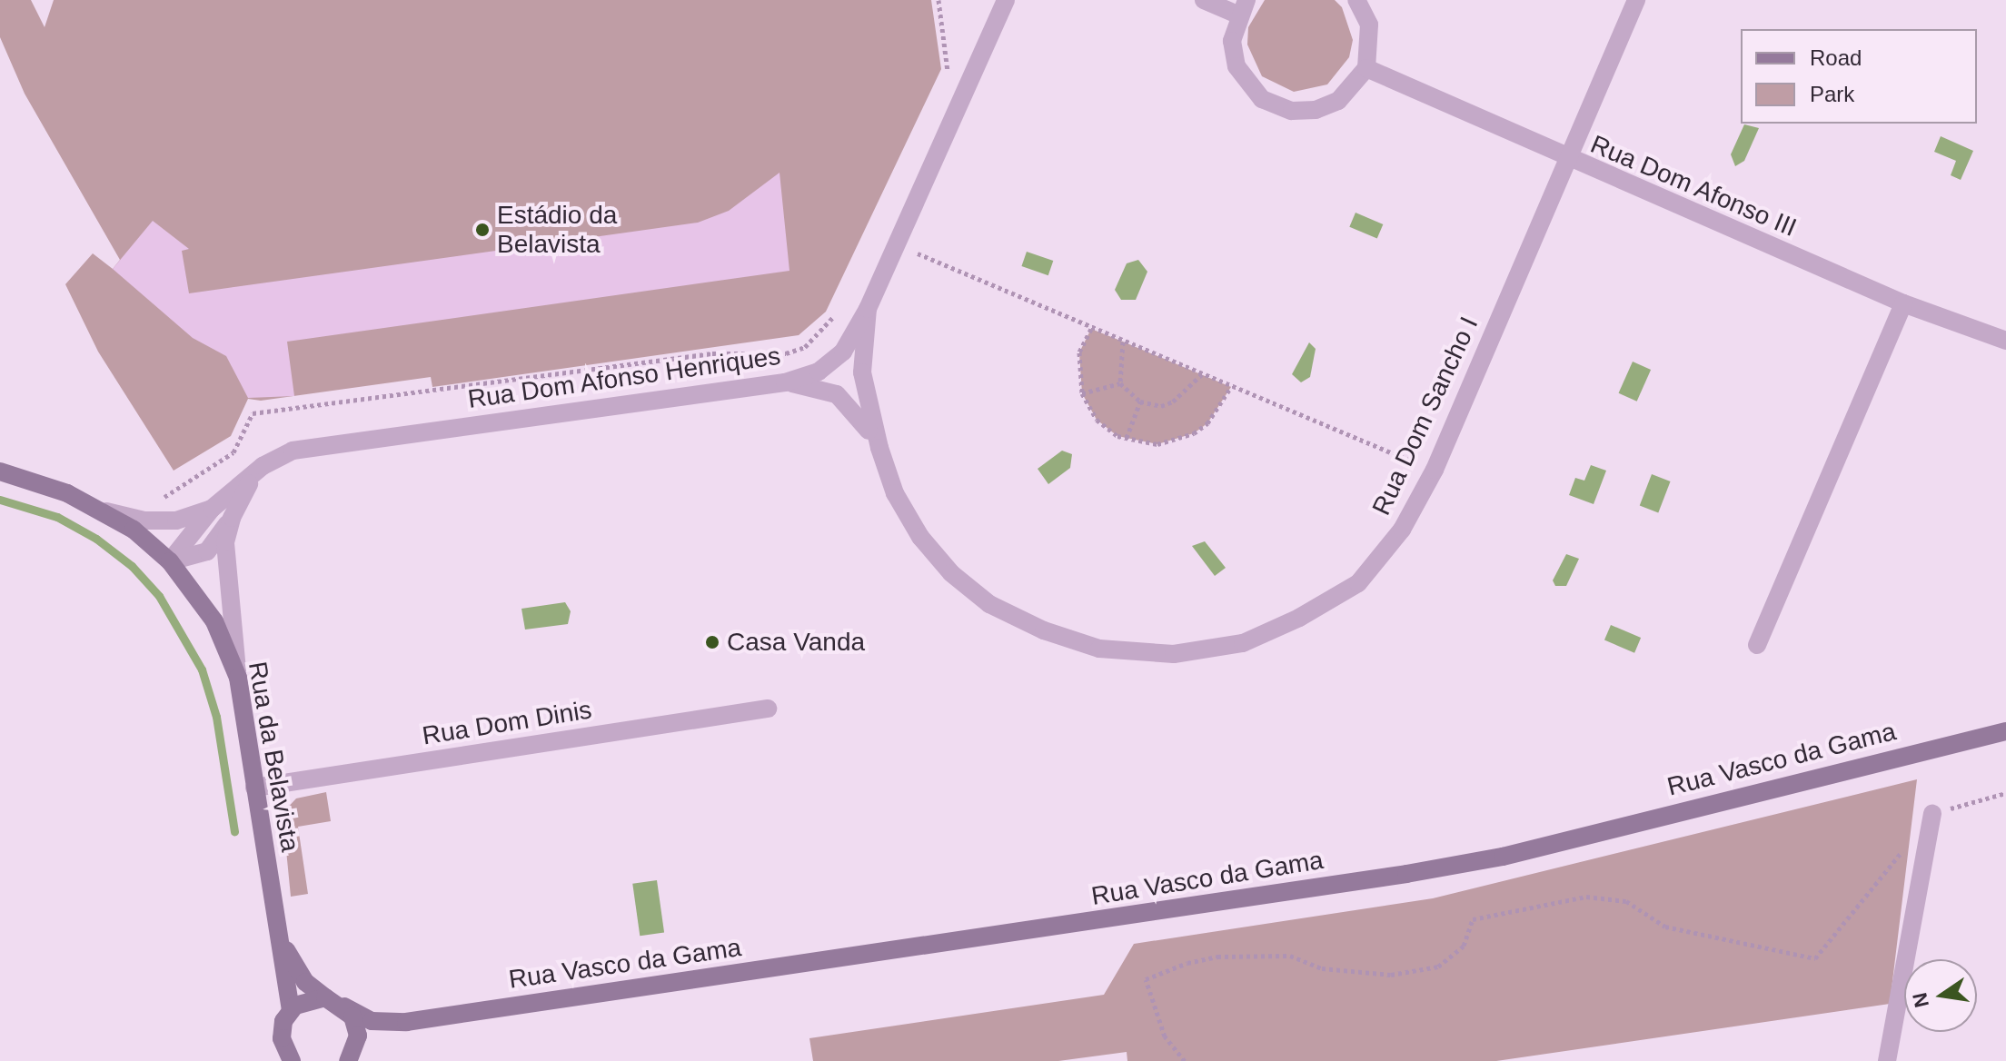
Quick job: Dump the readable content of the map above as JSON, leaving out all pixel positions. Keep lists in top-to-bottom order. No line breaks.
{"streets":{"street":["Rua Dom Afonso III","Rua Dom Afonso Henriques","Rua Dom Sancho I","Rua Dom Dinis","Rua da Belavista","Rua Vasco da Gama"]},"crossings":[["Rua Dom Afonso III","Rua Dom Sancho I"],["Rua Dom Dinis","Rua da Belavista"]],"places":["Estádio da Belavista","Casa Vanda"],"legend":["Road","Park"],"north":"left"}
